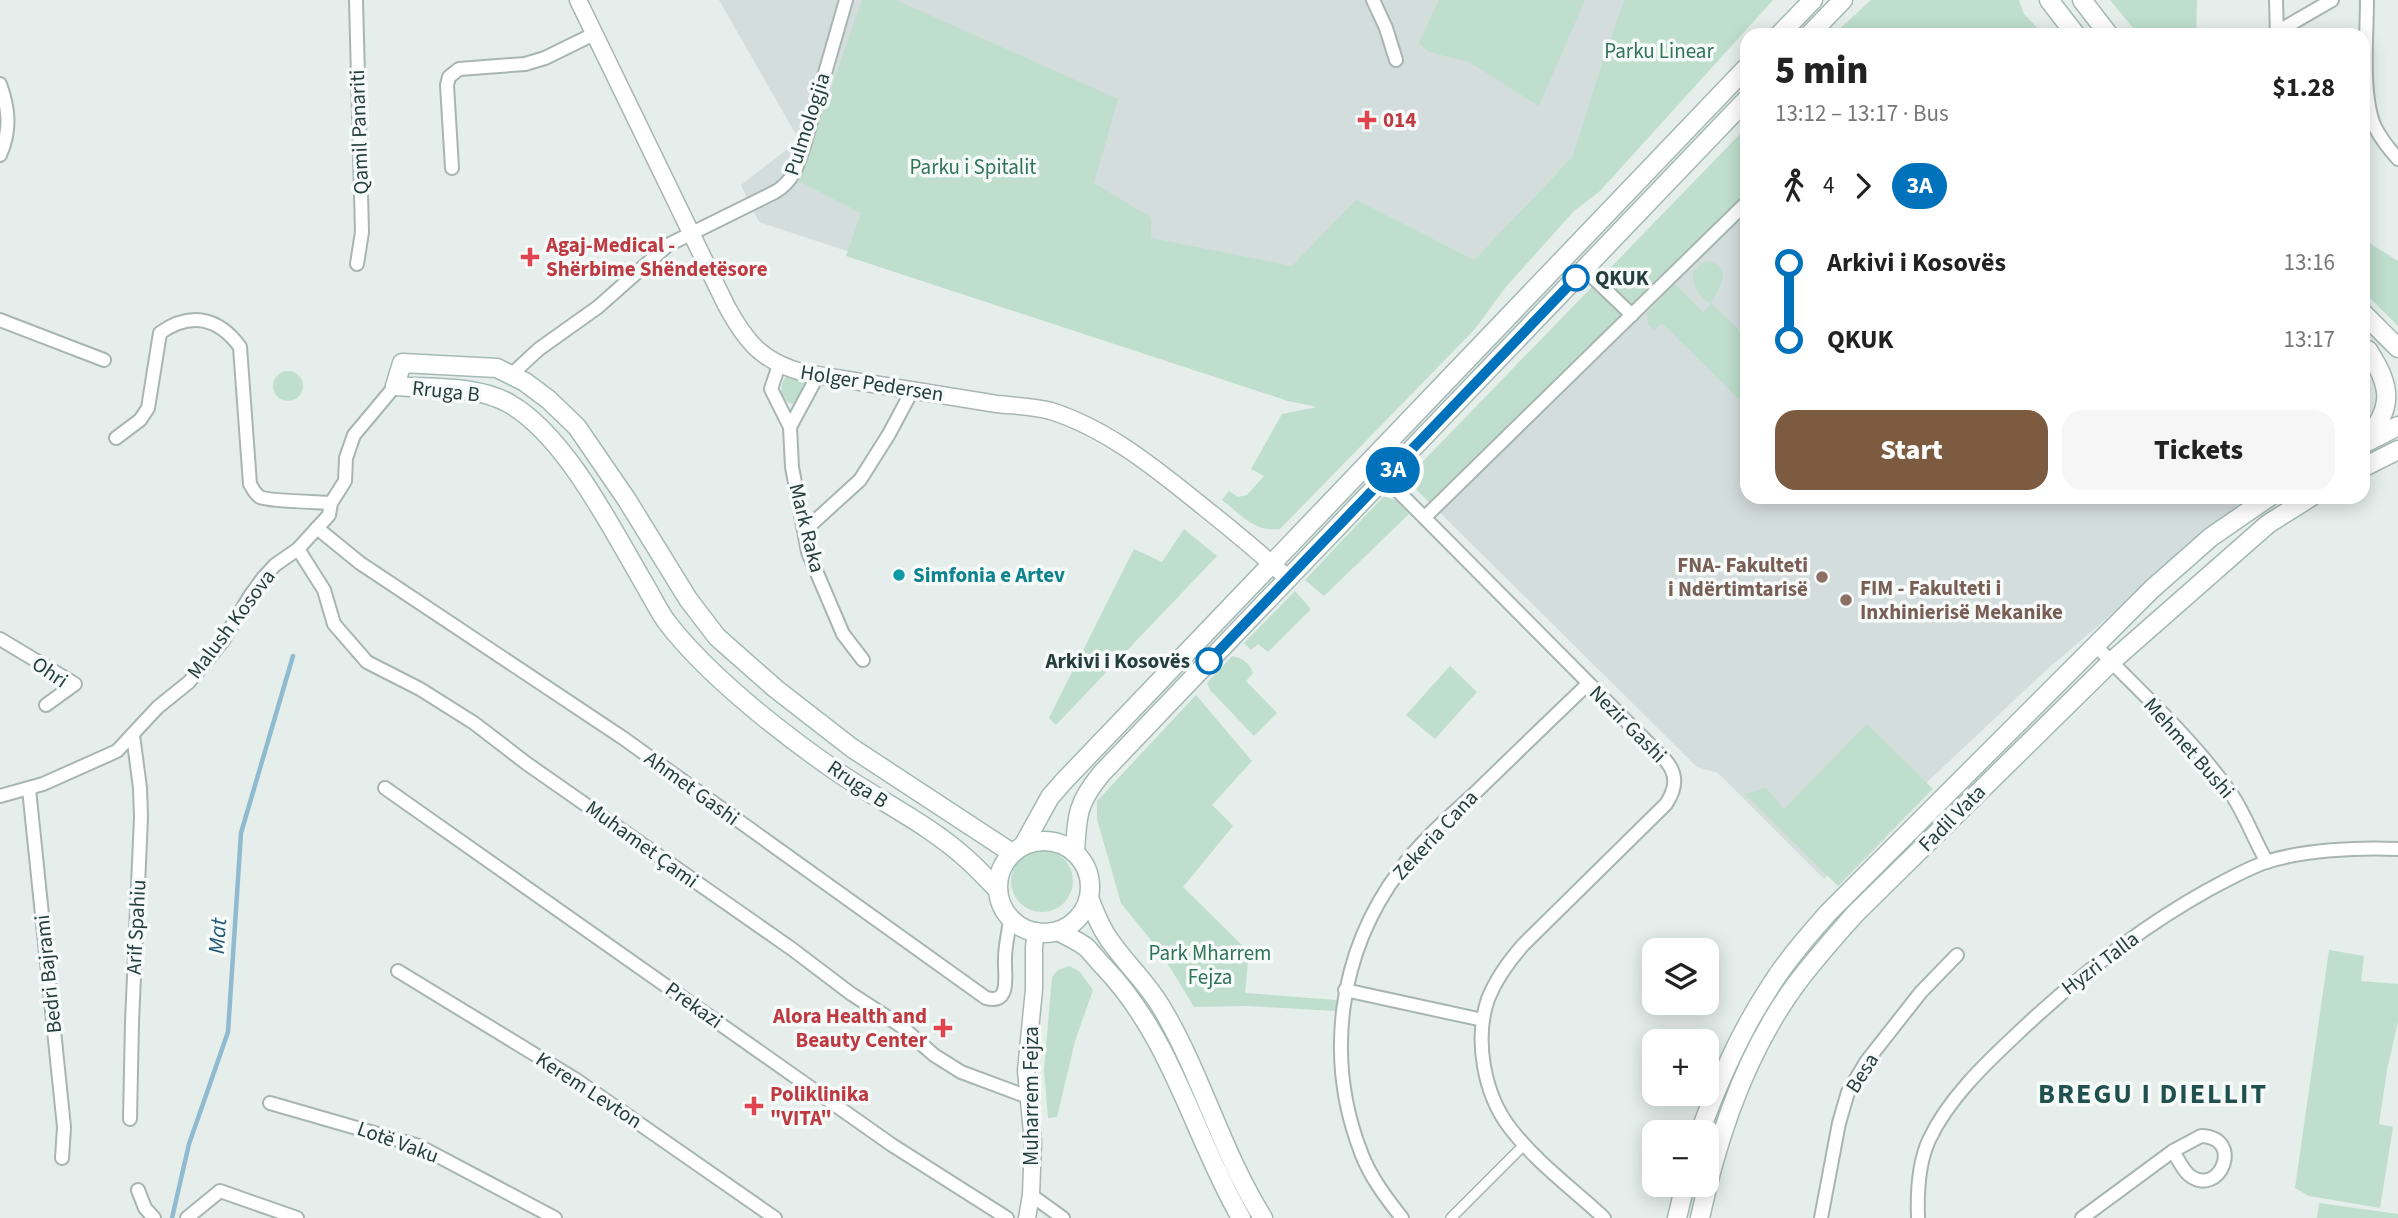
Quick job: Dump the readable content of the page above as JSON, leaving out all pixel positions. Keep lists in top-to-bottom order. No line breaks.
{"streets":{"main road":["Rruga B","Fadil Vata"],"street":["Pulmologjia","Qamil Panariti","Holger Pedersen","Mark Raka","Malush Kosova","Ohri","Nezir Gashi","Mehmet Bushi","Ahmet Gashi","Zekeria Cana","Muhamet Çami","Arif Spahiu","Hyzri Talla","Bedri Bajrami","Prekazi","Besa","Kerem Levton","Muharrem Fejza","Lotë Vaku"]},"crossings":[["Pulmologjia","Holger Pedersen"],["Holger Pedersen","Mark Raka"],["Rruga B","Malush Kosova"],["Rruga B","Ahmet Gashi"],["Rruga B","Muharrem Fejza"],["Malush Kosova","Ahmet Gashi"],["Malush Kosova","Muhamet Çami"],["Malush Kosova","Arif Spahiu"],["Malush Kosova","Bedri Bajrami"],["Nezir Gashi","Zekeria Cana"],["Mehmet Bushi","Fadil Vata"],["Mehmet Bushi","Hyzri Talla"],["Ahmet Gashi","Muharrem Fejza"],["Muhamet Çami","Muharrem Fejza"]],"districts":["BREGU I DIELLIT"],"water":["Mat"],"parks":["Parku Linear","Parku i Spitalit","Park Mharrem Fejza"],"places":{"health":["014","Agaj-Medical - Shërbime Shëndetësore","Alora Health and Beauty Center","Poliklinika \"VITA\""],"other":["QKUK","Simfonia e Artev","FNA- Fakulteti i Ndërtimtarisë","FIM - Fakulteti i Inxhinierisë Mekanike","Arkivi i Kosovës"]},"lines":["bus line 3A"],"page":{"on_map":"3A","heading":["5 min","13:12 – 13:17 · Bus","$1.28"],"legs":["4","3A"],"list":[{"name":"Arkivi i Kosovës","value":"13:16"},{"name":"QKUK","value":"13:17"}],"buttons":["Start","Tickets"],"map_buttons":["+","−"]}}
